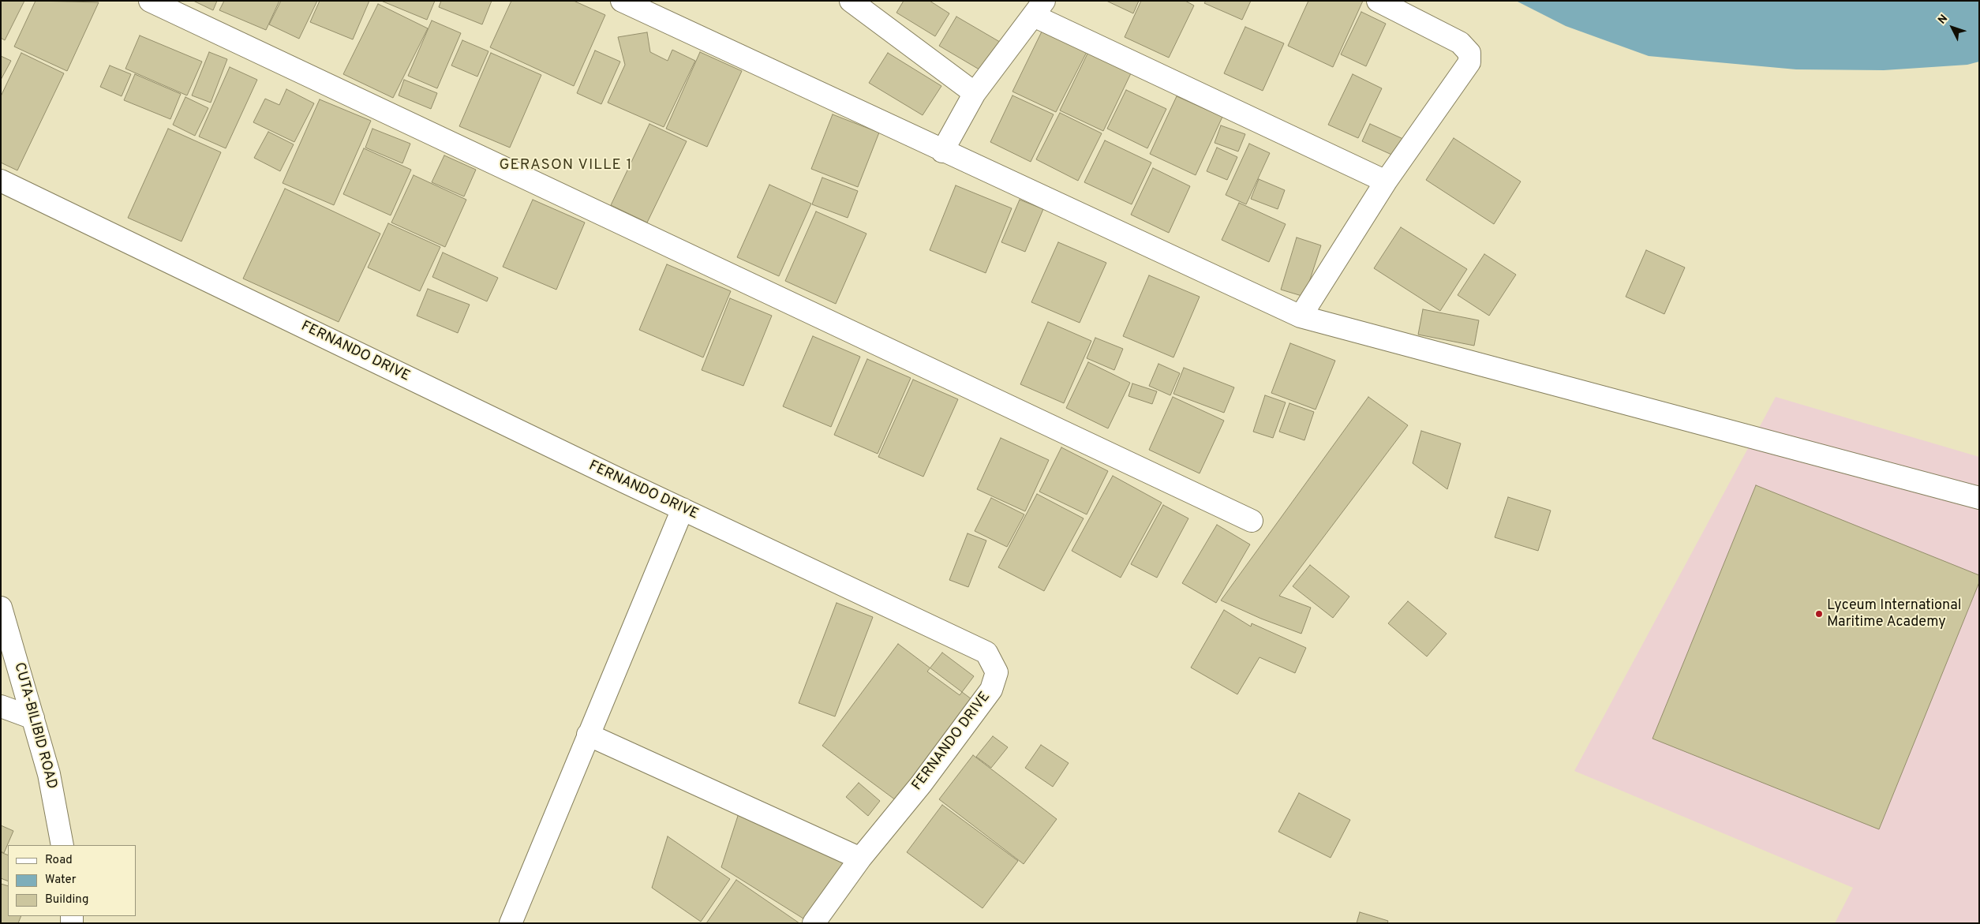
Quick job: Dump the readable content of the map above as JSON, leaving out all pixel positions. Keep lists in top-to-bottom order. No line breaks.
{"streets":{"street":["FERNANDO DRIVE","CUTA-BILIBID ROAD"]},"districts":["GERASON VILLE 1"],"places":["Lyceum International Maritime Academy"],"legend":["Road","Water","Building"],"north":"top left"}
